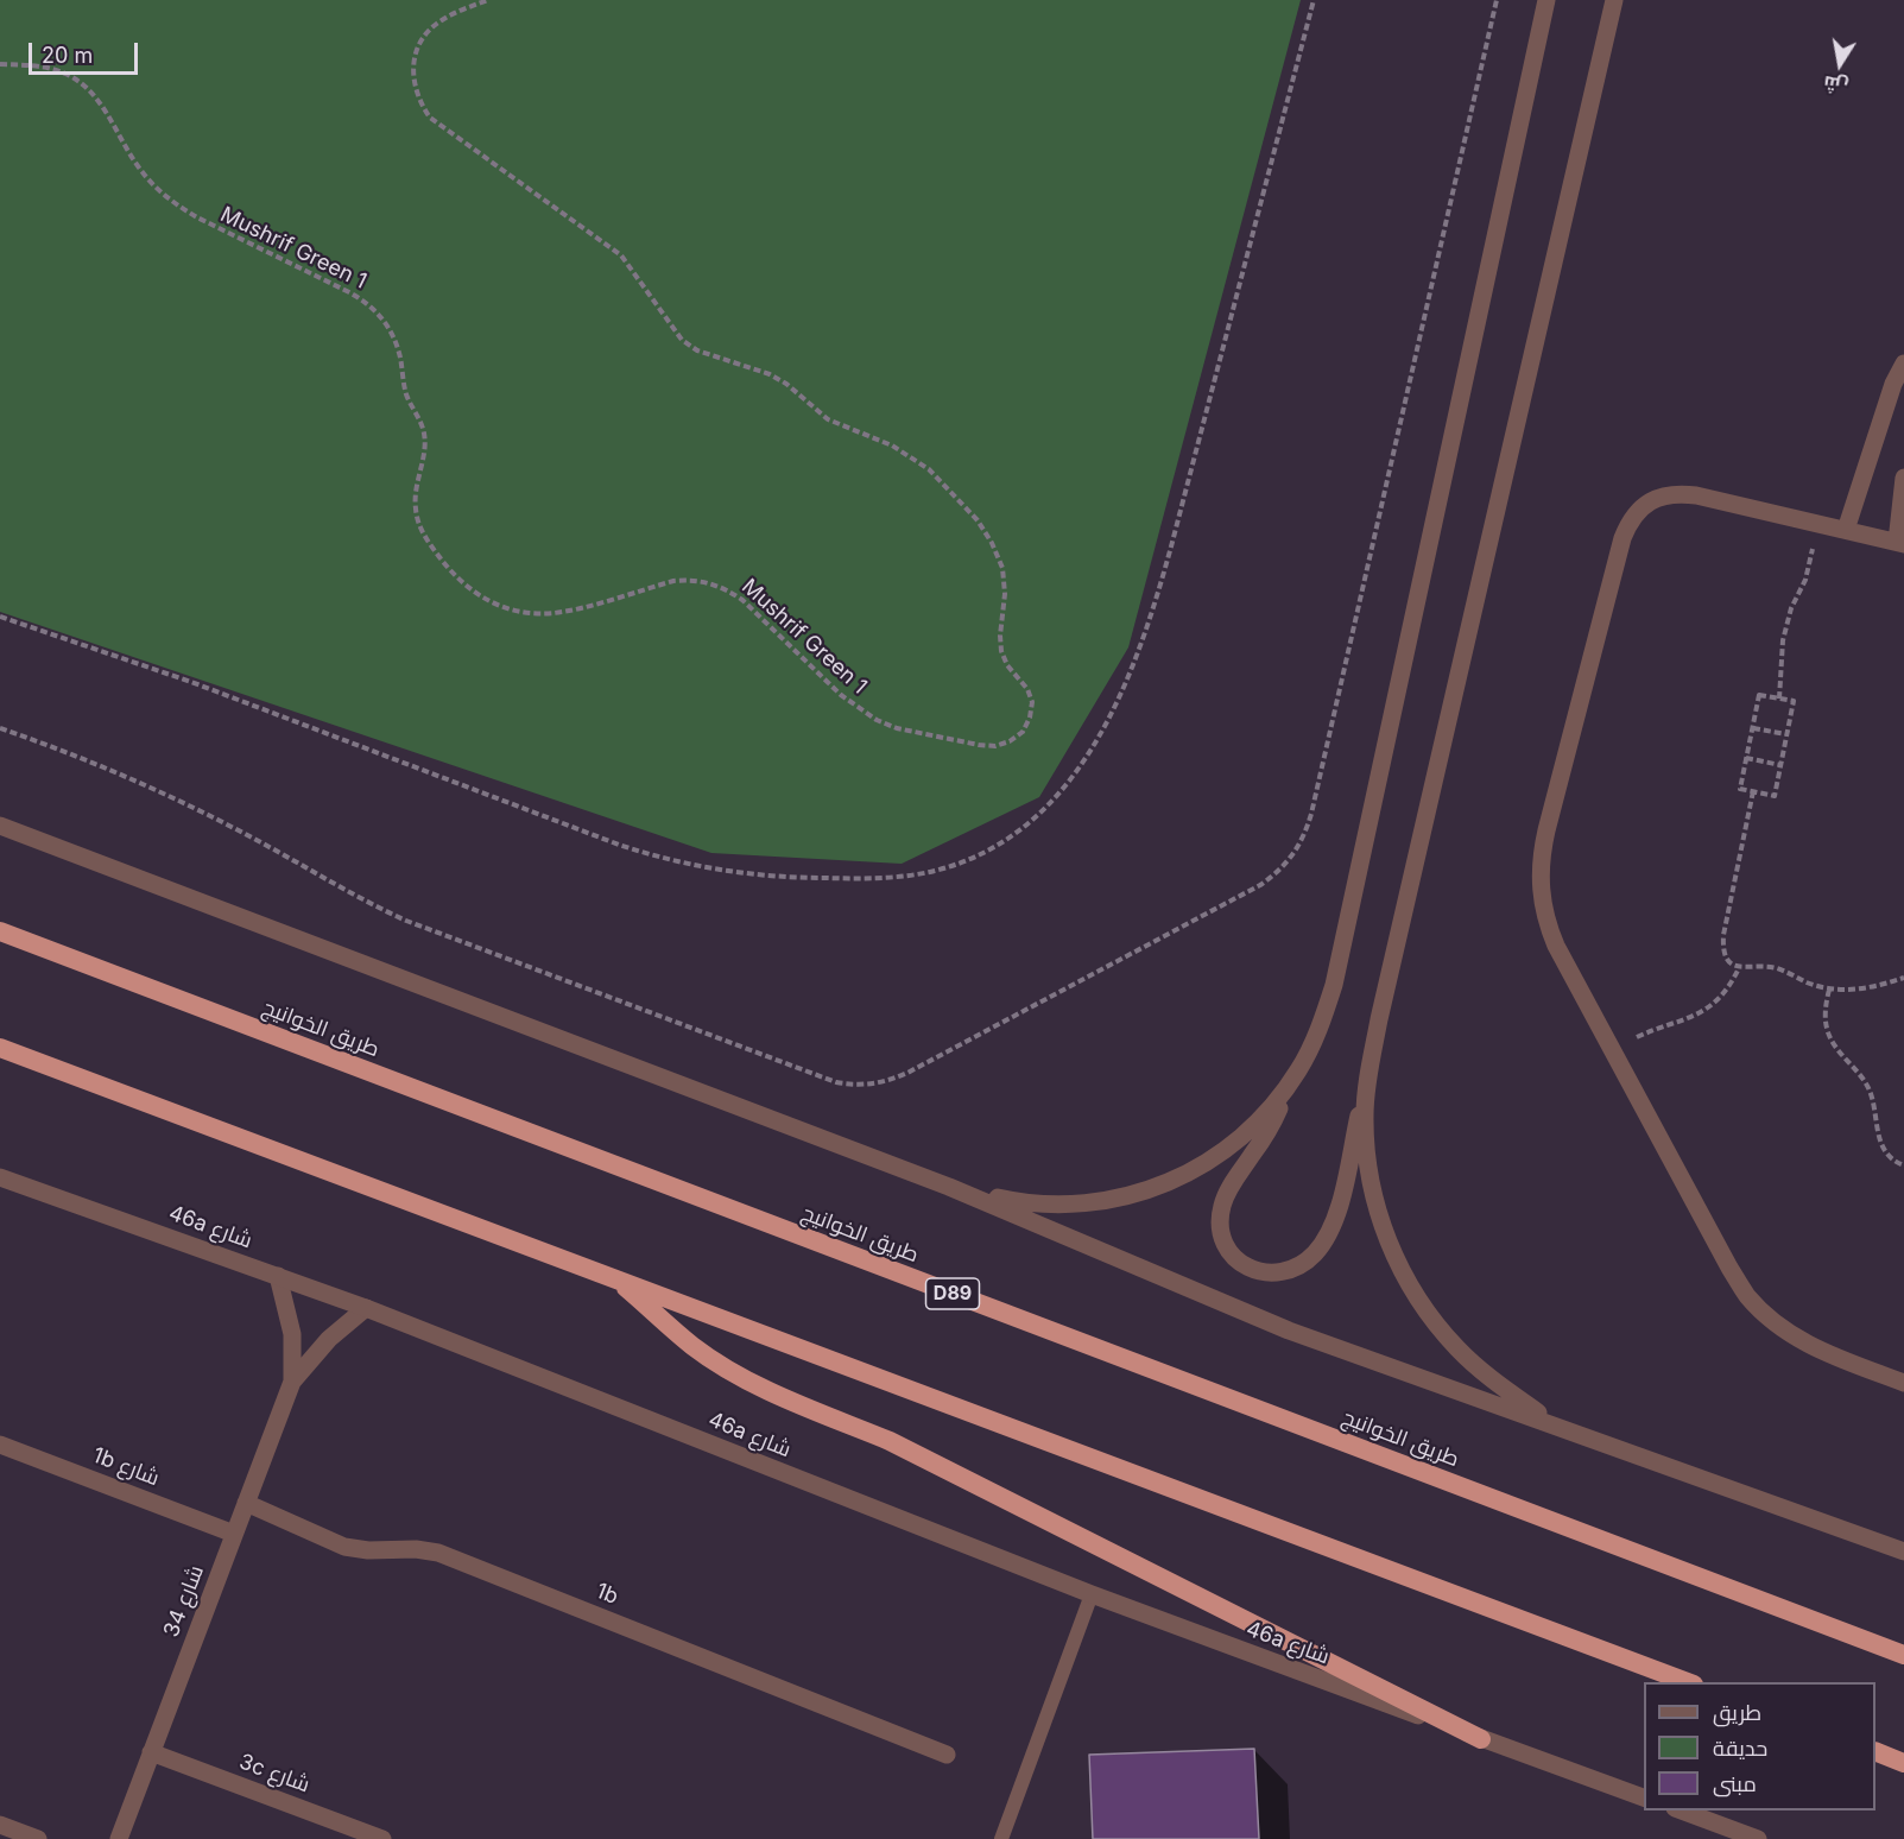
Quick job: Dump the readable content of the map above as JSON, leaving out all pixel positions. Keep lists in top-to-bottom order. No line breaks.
{"streets":{"highway":["طريق الخوانيج","D89"],"street":["46a شارع","1b شارع","1b","شارع 34","3c شارع"],"path":["Mushrif Green 1"]},"crossings":[["46a شارع","شارع 34"],["1b شارع","شارع 34"],["1b","شارع 34"],["شارع 34","3c شارع"]],"legend":["طريق","حديقة","مبنى"],"scale_bar":"20 m","north":"bottom"}
